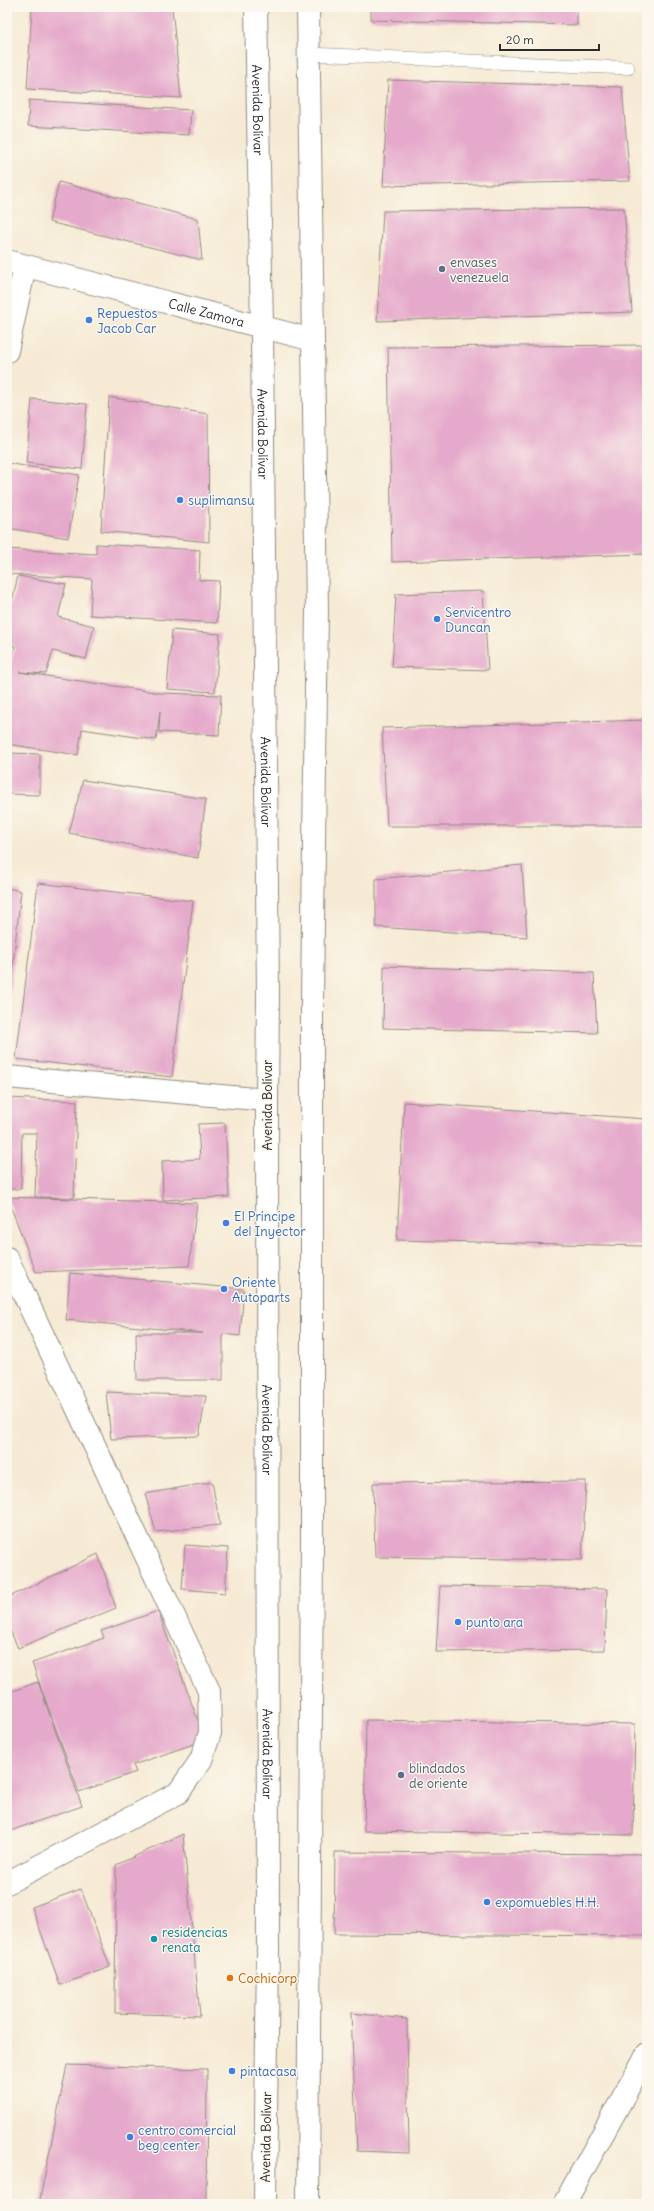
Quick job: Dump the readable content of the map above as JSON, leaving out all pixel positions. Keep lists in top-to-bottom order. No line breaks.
{"streets":{"street":["Avenida Bolívar","Calle Zamora"]},"crossings":[["Avenida Bolívar","Calle Zamora"]],"places":["envases venezuela","Repuestos Jacob Car","suplimansu","Servicentro Duncan","El Príncipe del Inyector","Oriente Autoparts","punto ara","blindados de oriente","expomuebles H.H.","residencias renata","Cochicorp","pintacasa","centro comercial beg center"],"scale_bar":"20 m"}
